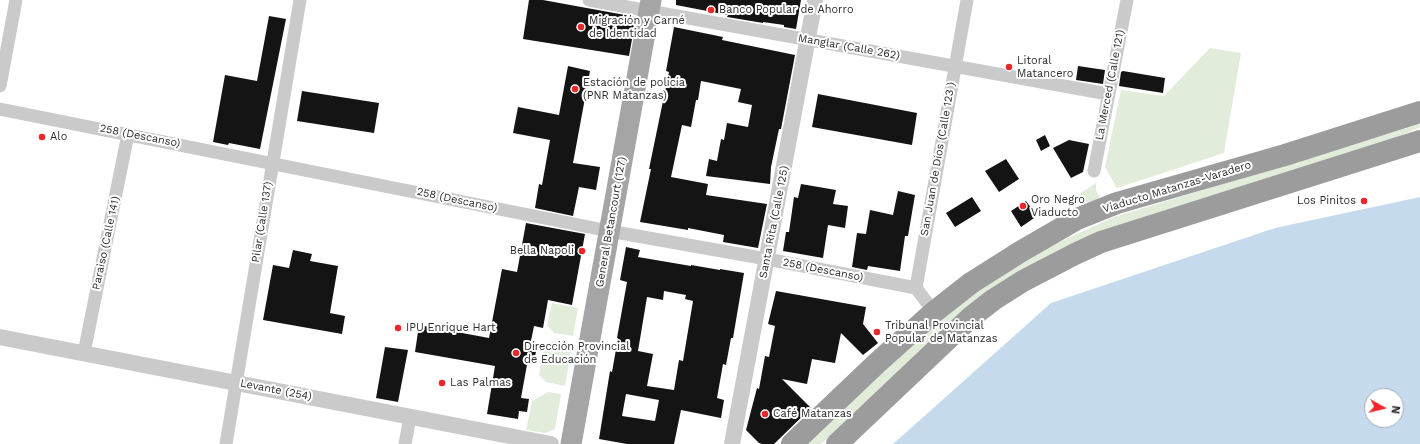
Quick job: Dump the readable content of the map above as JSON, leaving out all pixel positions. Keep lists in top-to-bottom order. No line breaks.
{"streets":{"highway":["Viaducto Matanzas-Varadero"],"main road":["General Betancourt (127)"],"street":["Manglar (Calle 262)","La Merced (Calle 121)","258 (Descanso)","San Juan de Díos (Calle 123 )","Pilar (Calle 137)","Santa Rita (Calle 125)","Paraiso (Calle 141)","Levante (254)"]},"crossings":[["Manglar (Calle 262)","La Merced (Calle 121)"],["Manglar (Calle 262)","San Juan de Díos (Calle 123 )"],["Manglar (Calle 262)","General Betancourt (127)"],["Manglar (Calle 262)","Santa Rita (Calle 125)"],["258 (Descanso)","San Juan de Díos (Calle 123 )"],["258 (Descanso)","Pilar (Calle 137)"],["258 (Descanso)","General Betancourt (127)"],["258 (Descanso)","Santa Rita (Calle 125)"],["258 (Descanso)","Paraiso (Calle 141)"],["Pilar (Calle 137)","Levante (254)"],["Paraiso (Calle 141)","Levante (254)"]],"places":["Banco Popular de Ahorro","Migración y Carné de Identidad","Litoral Matancero","Estación de policía (PNR Matanzas)","Alo","Los Pinitos","Oro Negro Viaducto","Bella Napoli","IPU Enrique Hart","Tribunal Provincial Popular de Matanzas","Dirección Provincial de Educación","Las Palmas","Café Matanzas"],"north":"right"}
